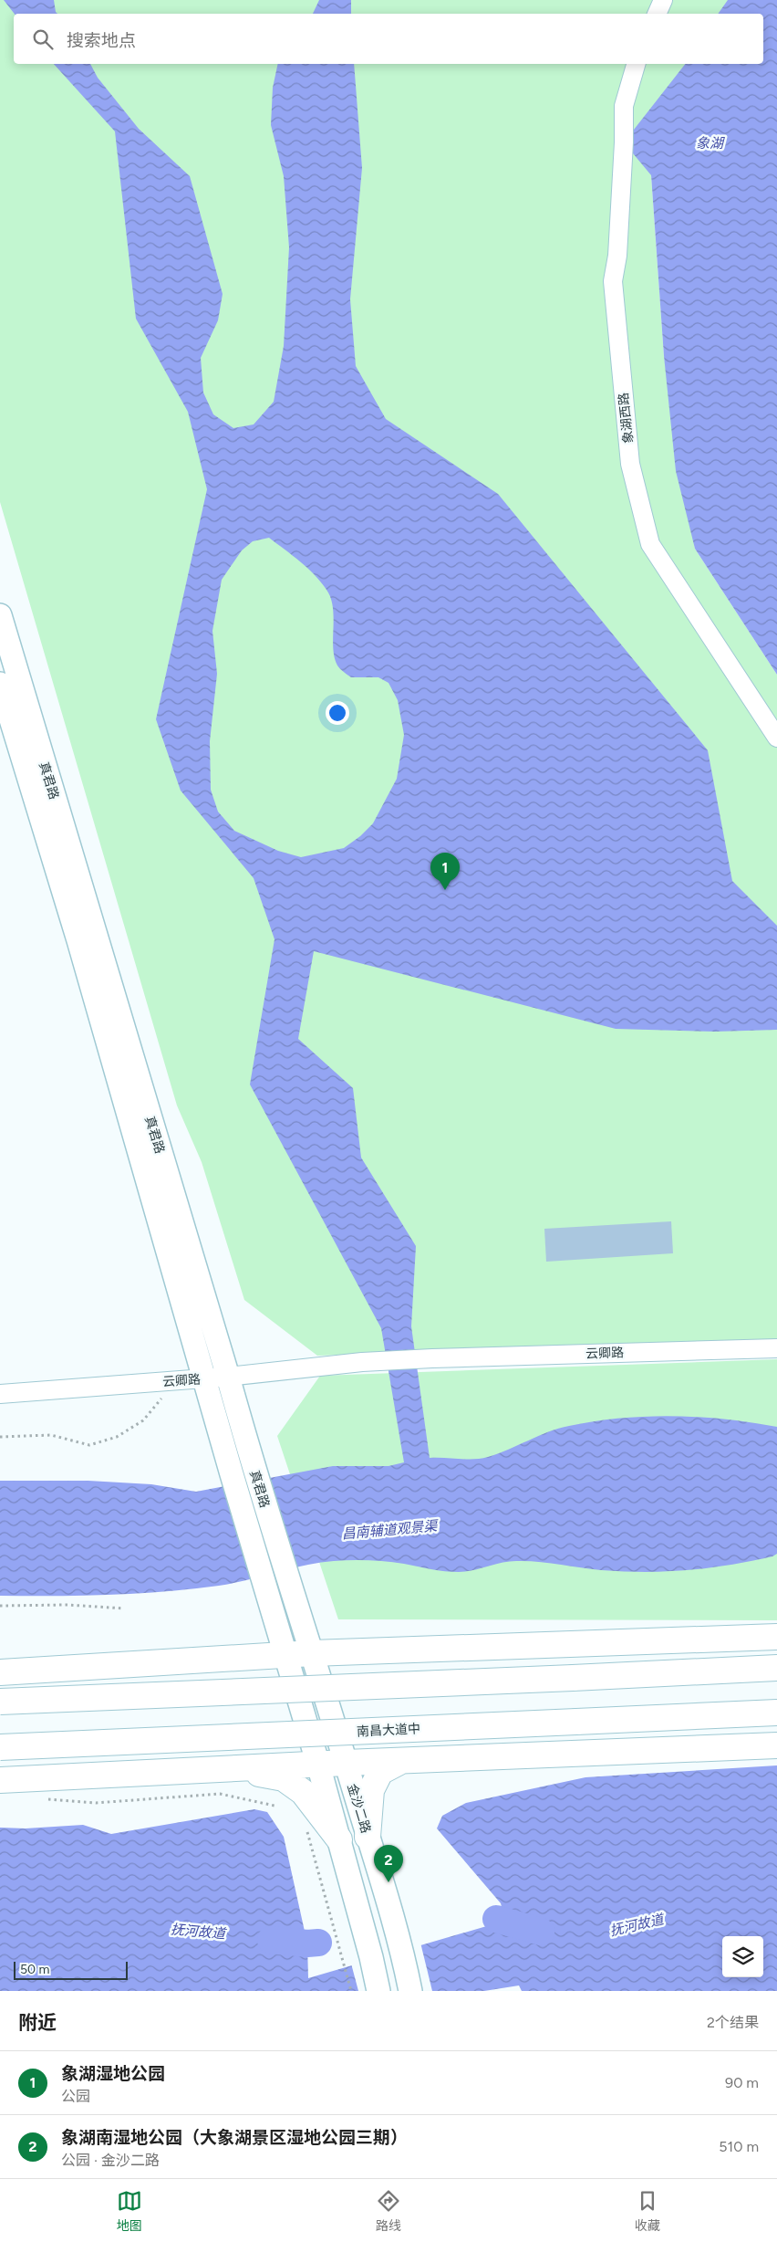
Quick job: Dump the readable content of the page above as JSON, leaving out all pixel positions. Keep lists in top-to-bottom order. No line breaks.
{"streets":{"highway":["南昌大道中"],"main road":["真君路","金沙二路"],"street":["象湖西路","云卿路"]},"crossings":[["真君路","云卿路"],["真君路","金沙二路"]],"water":["象湖","昌南辅道观景渠","抚河故道"],"scale_bar":"50 m","page":{"search":"搜索地点","pins":["1","2"],"scale":"50 m","heading":["附近","2个结果"],"list":[{"mark":"1","name":"象湖湿地公园","note":"公园","value":"90 m"},{"mark":"2","name":"象湖南湿地公园（大象湖景区湿地公园三期）","note":"公园 · 金沙二路","value":"510 m"}],"nav":["地图","路线","收藏"]}}
